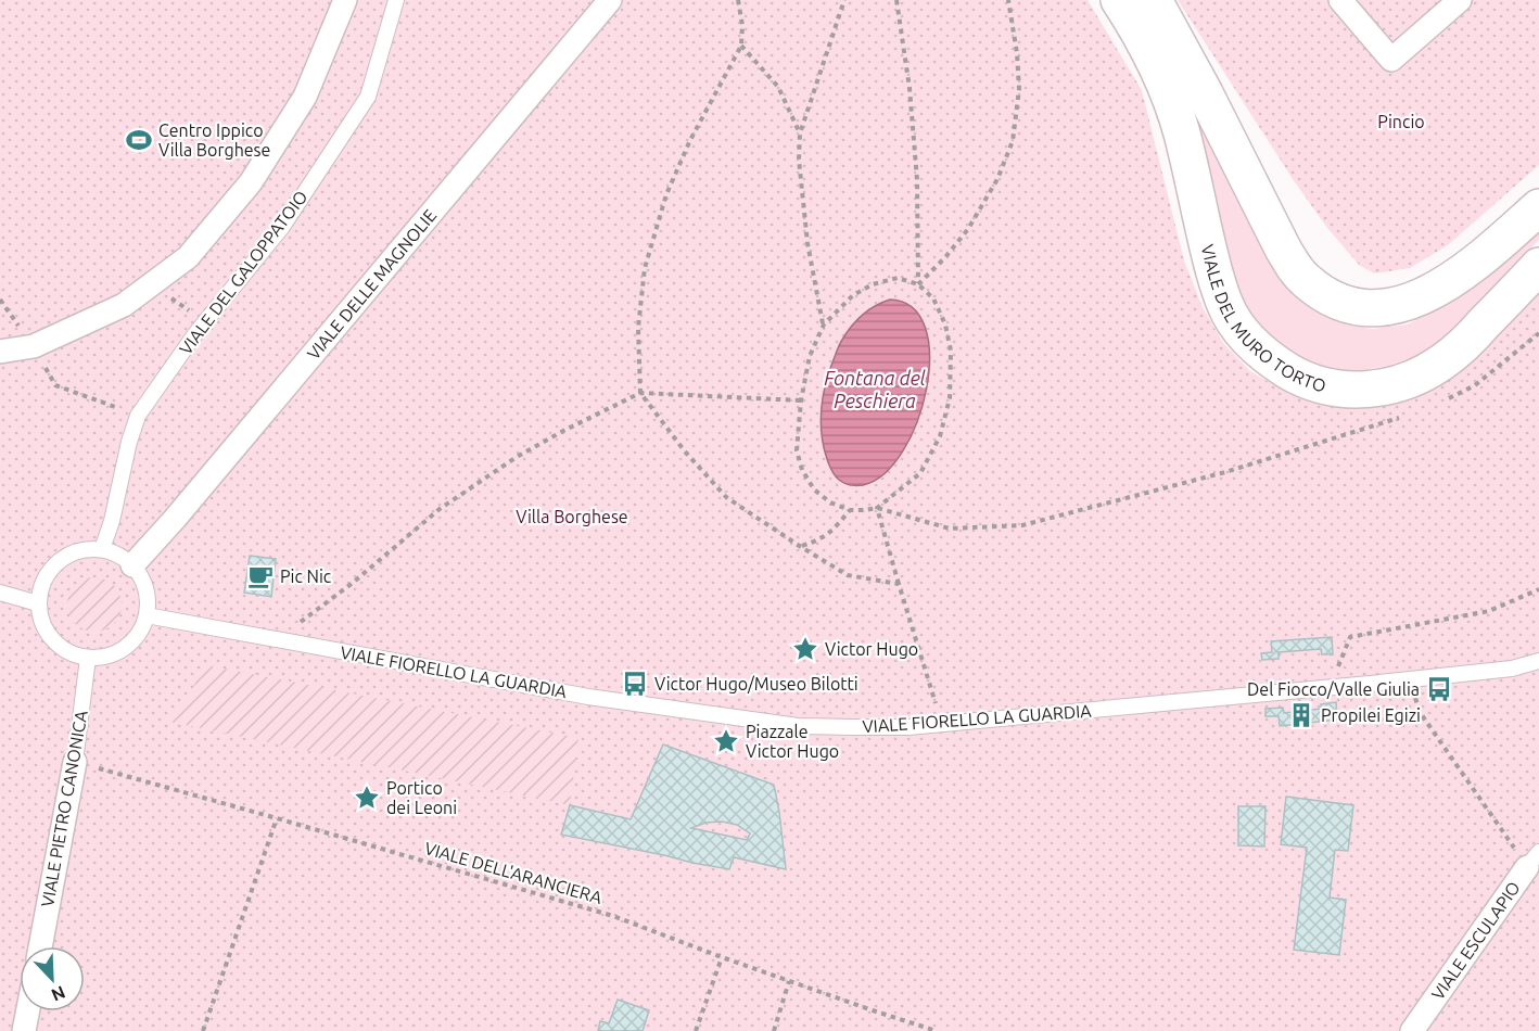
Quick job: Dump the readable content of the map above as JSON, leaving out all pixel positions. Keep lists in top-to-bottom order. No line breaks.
{"streets":{"main road":["VIALE DEL MURO TORTO"],"street":["VIALE DELLE MAGNOLIE","VIALE PIETRO CANONICA","VIALE ESCULAPIO"],"lane":["VIALE DEL GALOPPATOIO","VIALE FIORELLO LA GUARDIA"],"path":["VIALE DELL'ARANCIERA"]},"crossings":[["VIALE DEL GALOPPATOIO","VIALE DELLE MAGNOLIE"],["VIALE DEL GALOPPATOIO","VIALE FIORELLO LA GUARDIA"],["VIALE DEL GALOPPATOIO","VIALE PIETRO CANONICA"],["VIALE DELLE MAGNOLIE","VIALE FIORELLO LA GUARDIA"],["VIALE DELLE MAGNOLIE","VIALE PIETRO CANONICA"],["VIALE FIORELLO LA GUARDIA","VIALE PIETRO CANONICA"],["VIALE PIETRO CANONICA","VIALE DELL'ARANCIERA"]],"water":["Fontana del Peschiera"],"parks":["Pincio","Villa Borghese"],"places":{"sports":["Centro Ippico Villa Borghese"],"cafe":["Pic Nic"],"place":["Victor Hugo","Piazzale Victor Hugo","Portico dei Leoni"],"bus stop":["Victor Hugo/Museo Bilotti","Del Fiocco/Valle Giulia"],"building":["Propilei Egizi"]},"north":"bottom right"}
